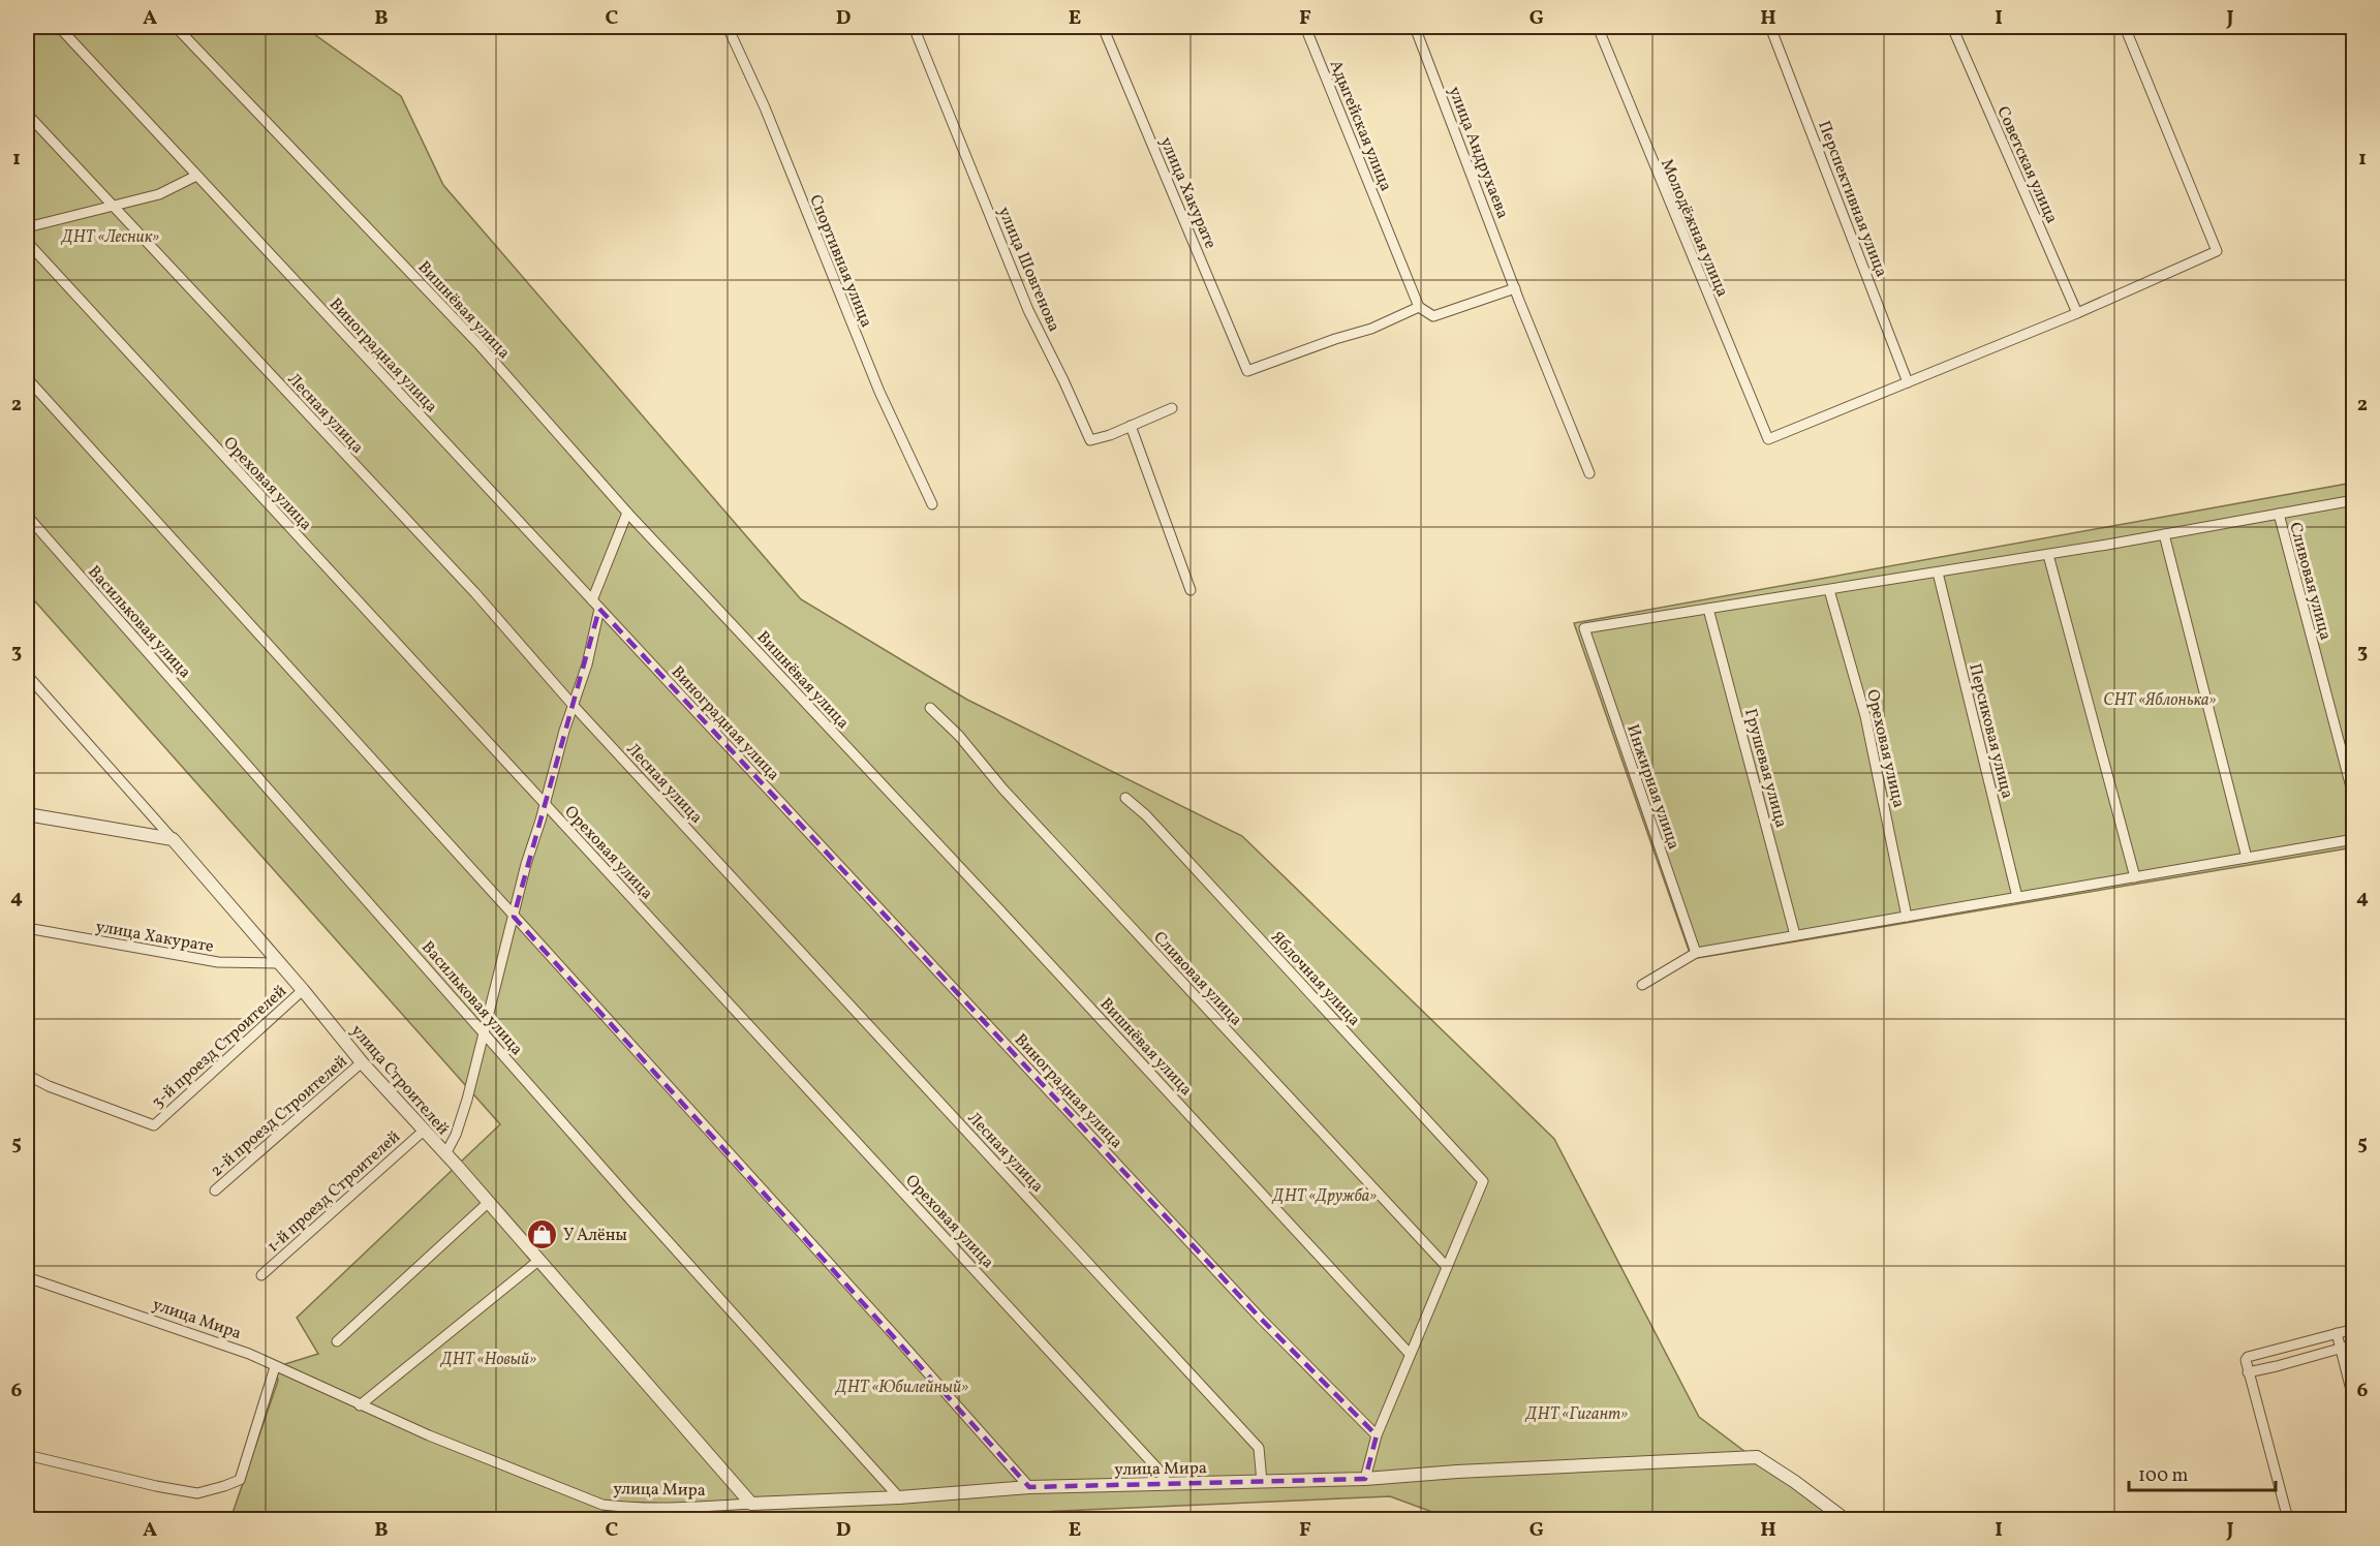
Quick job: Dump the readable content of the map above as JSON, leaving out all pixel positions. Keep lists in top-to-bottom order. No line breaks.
{"streets":{"street":["Адыгейская улица","улица Андрухаева","Советская улица","улица Хакурате","Перспективная улица","Молодёжная улица","Спортивная улица","улица Шовгенова","Вишнёвая улица","Виноградная улица","Лесная улица","Ореховая улица","Сливовая улица","Васильковая улица","Персиковая улица","Грушевая улица","Инжирная улица","Яблочная улица","3-й проезд Строителей","улица Строителей","2-й проезд Строителей","1-й проезд Строителей","улица Мира"]},"crossings":[["Адыгейская улица","улица Хакурате"],["улица Хакурате","улица Строителей"],["Перспективная улица","Молодёжная улица"],["Лесная улица","улица Мира"],["Ореховая улица","улица Мира"],["Сливовая улица","Яблочная улица"],["Васильковая улица","улица Мира"],["Грушевая улица","Инжирная улица"],["3-й проезд Строителей","улица Строителей"],["улица Строителей","2-й проезд Строителей"],["улица Строителей","1-й проезд Строителей"],["улица Строителей","улица Мира"]],"parks":["ДНТ «Лесник»","СНТ «Яблонька»","ДНТ «Дружба»","ДНТ «Новый»","ДНТ «Юбилейный»","ДНТ «Гигант»"],"places":{"shop":["У Алёны"]},"scale_bar":"100 m","grid":{"columns":["A","B","C","D","E","F","G","H","I","J"],"rows":["1","2","3","4","5","6"]}}
